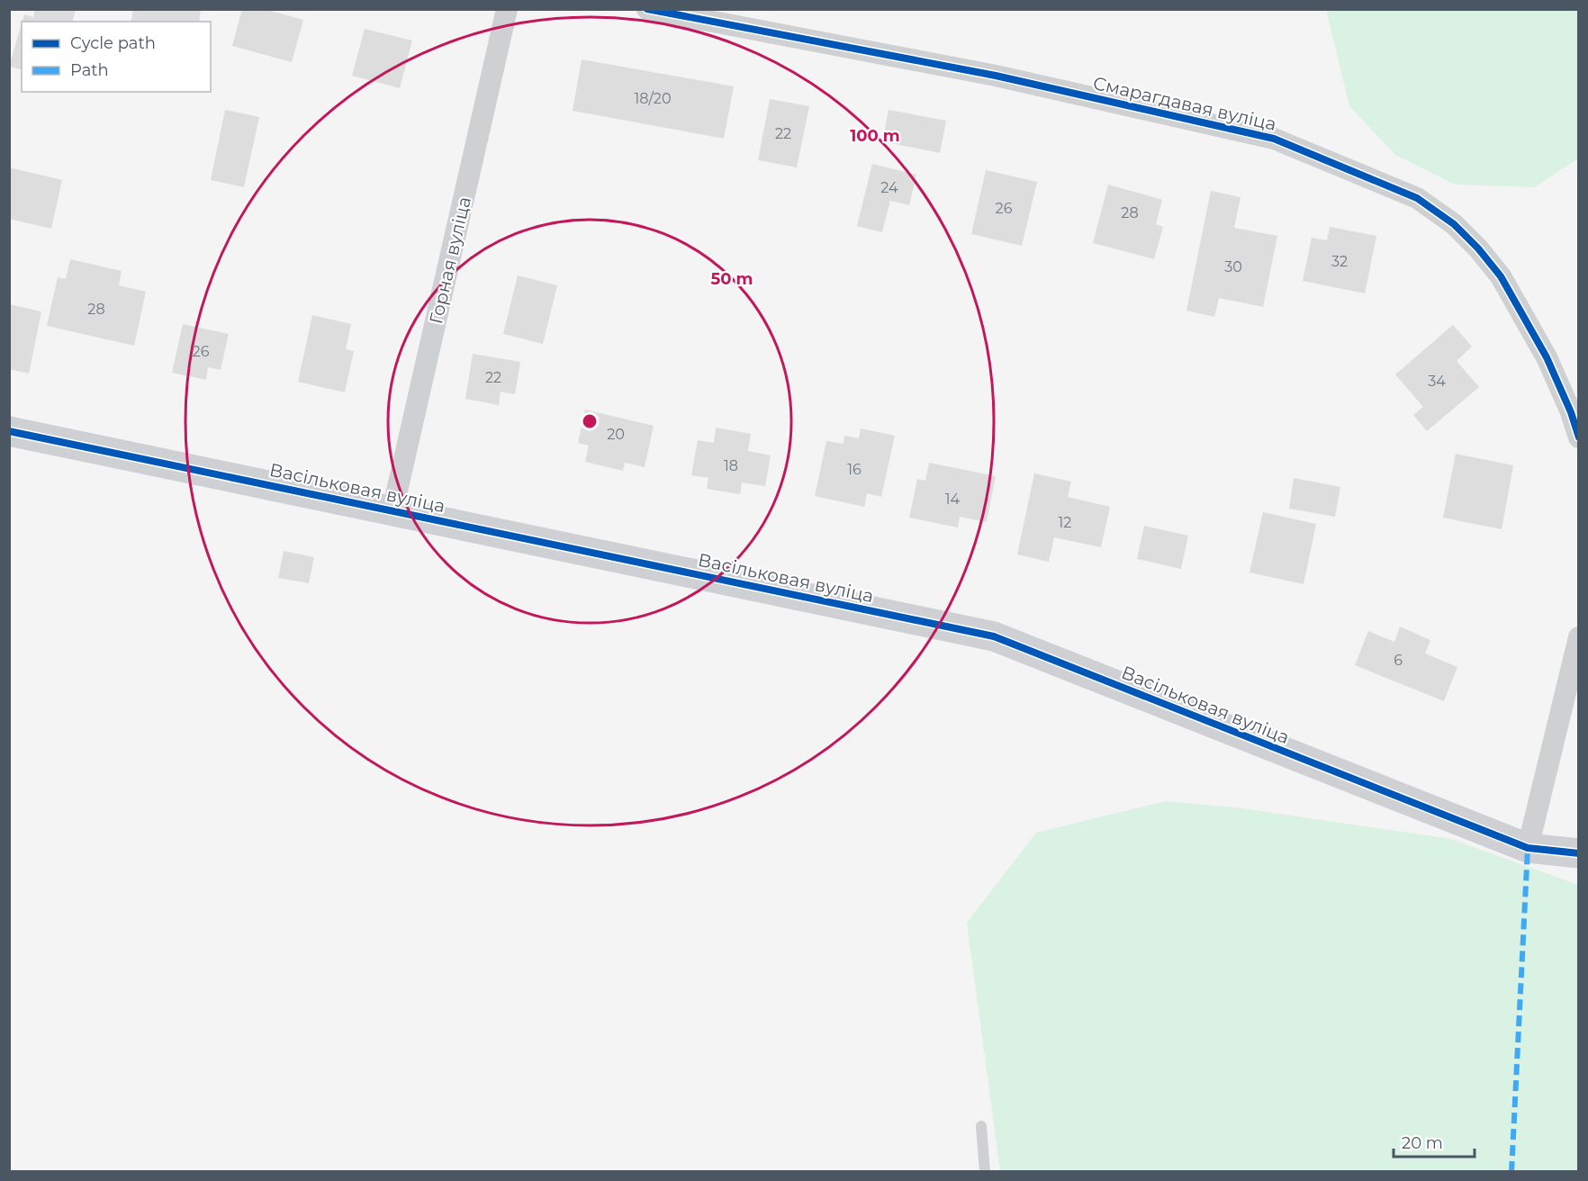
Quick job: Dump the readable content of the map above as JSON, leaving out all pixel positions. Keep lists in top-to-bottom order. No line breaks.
{"streets":{"street":["Смарагдавая вуліца","Горная вуліца","Васільковая вуліца"]},"crossings":[["Горная вуліца","Васільковая вуліца"]],"house_numbers":["18/20","22","24","26","28","32","30","28","26","22","34","20","18","16","14","12","6"],"legend":["Cycle path","Path"],"scale_bar":"20 m","rings":["100 m","50 m"]}
